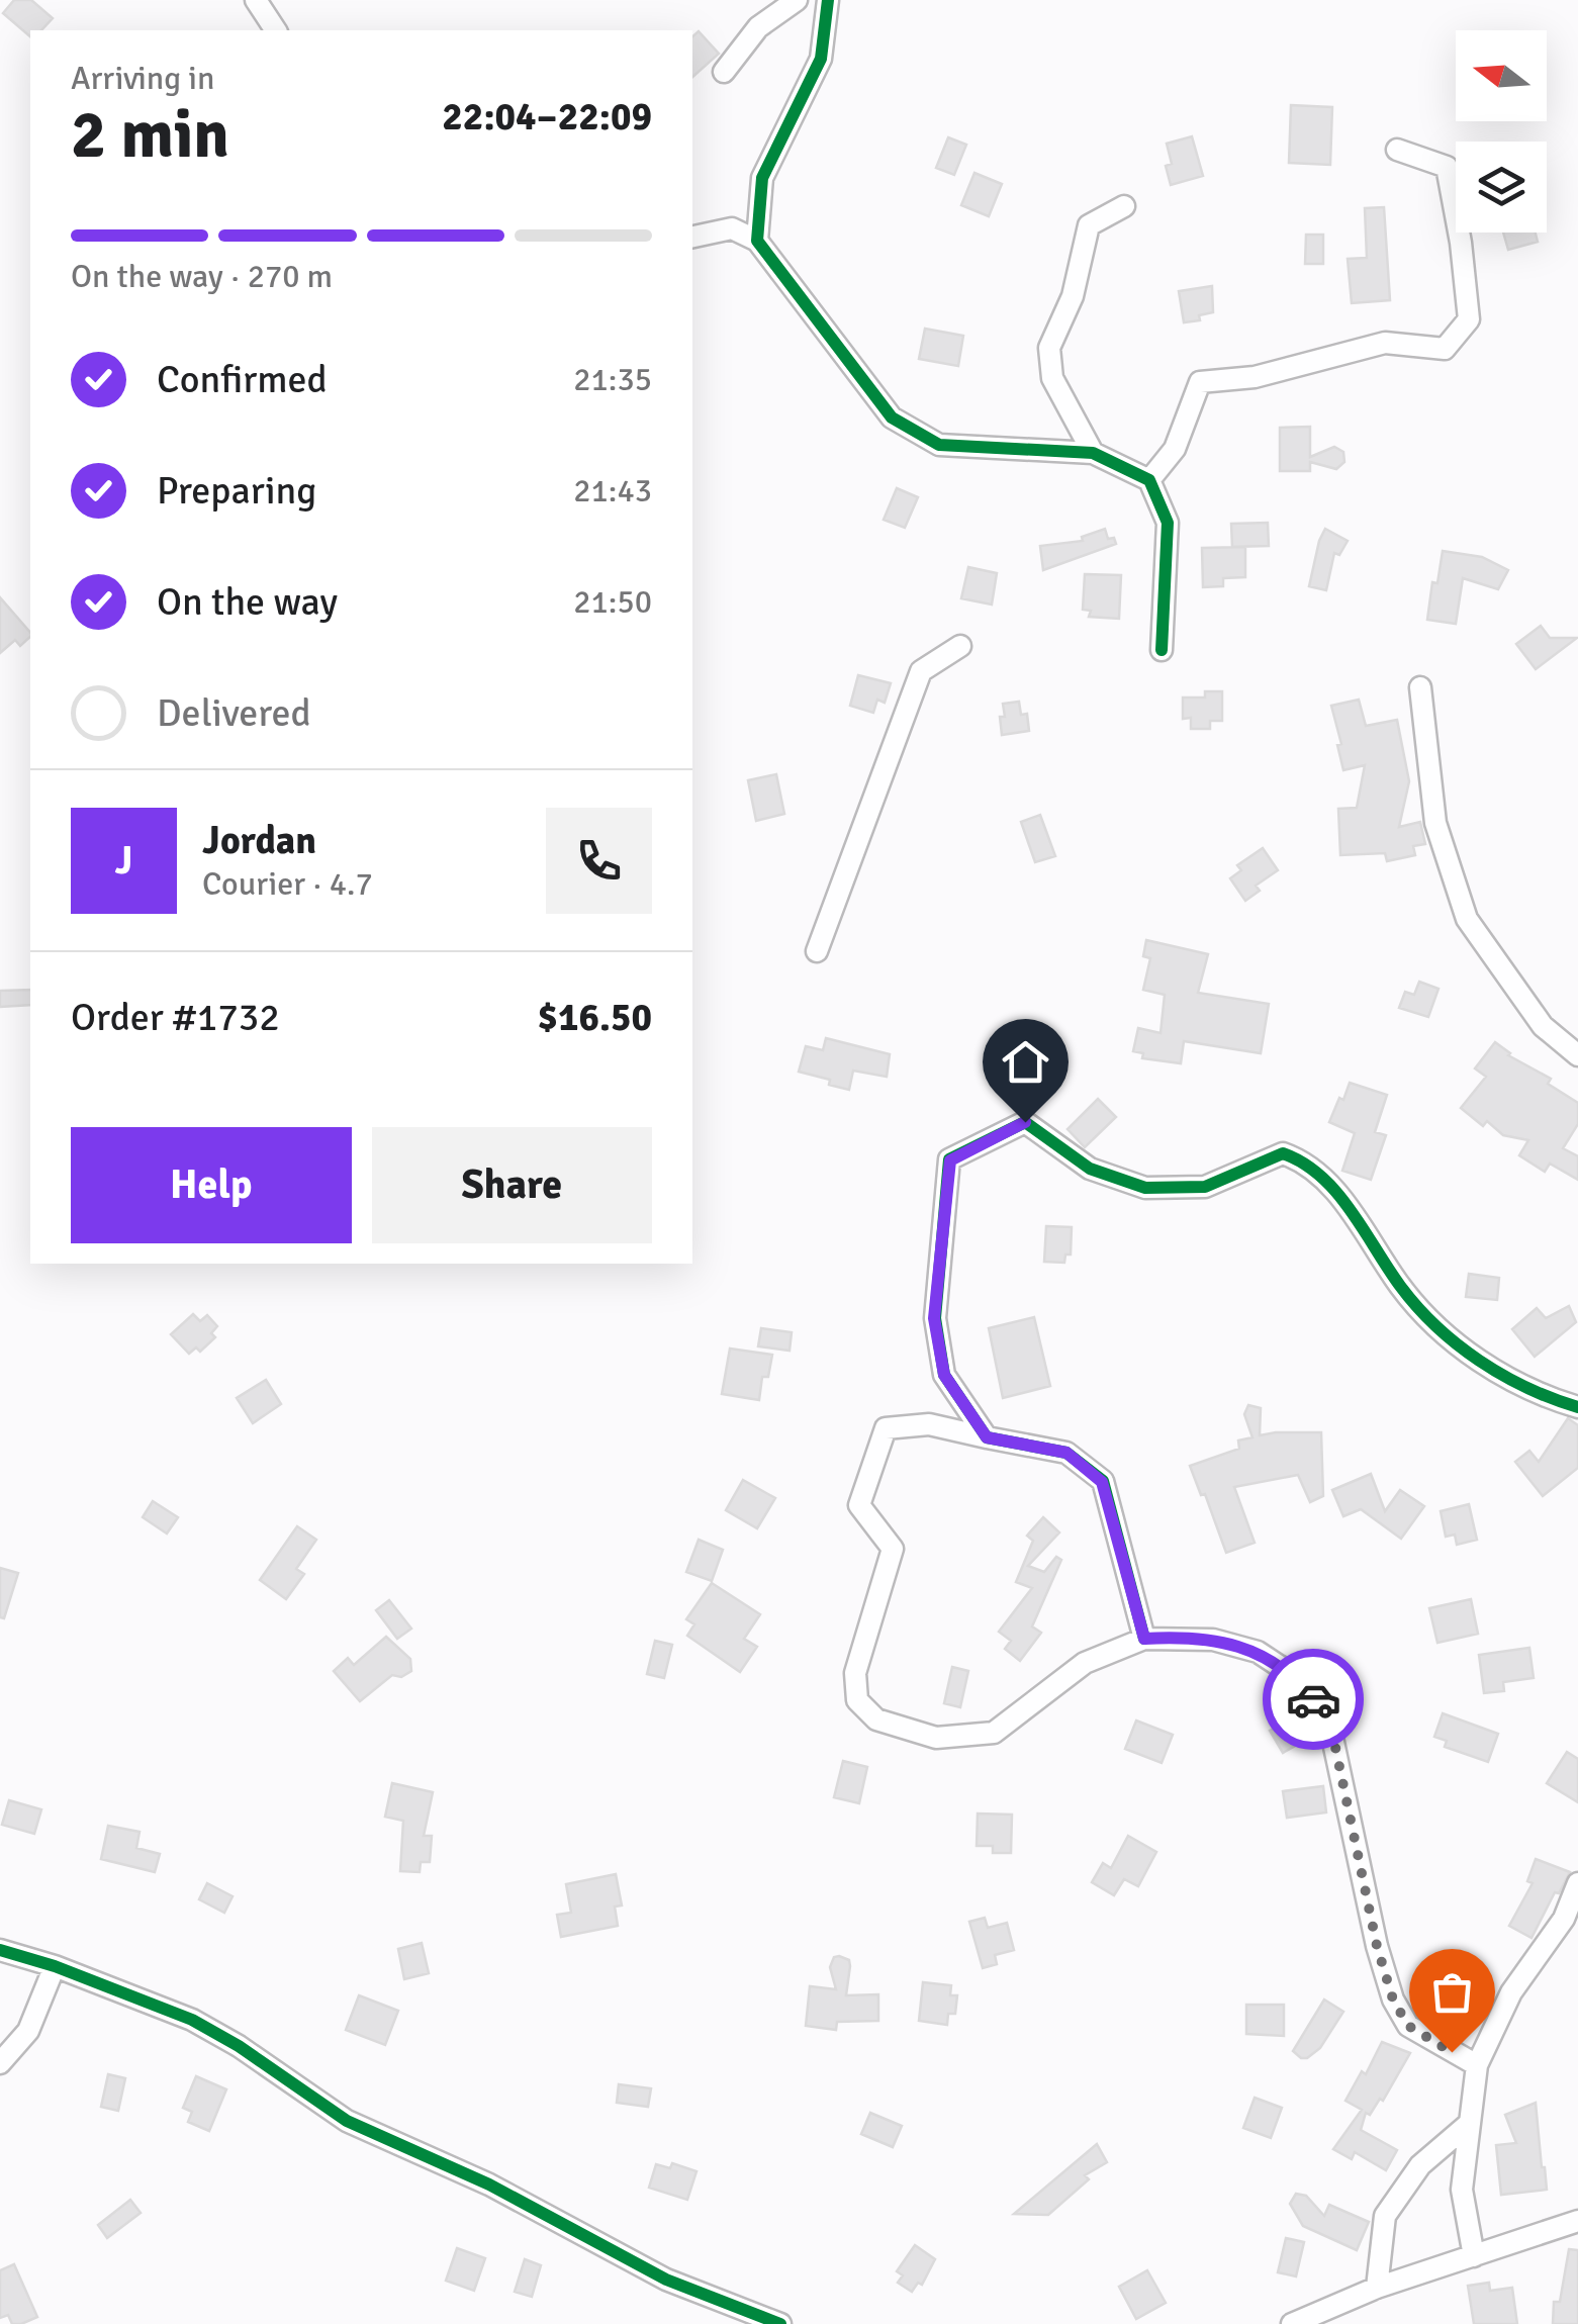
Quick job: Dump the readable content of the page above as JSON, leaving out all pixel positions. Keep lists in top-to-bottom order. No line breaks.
{"north":"left","page":{"heading":["2 min","Arriving in","22:04–22:09"],"panel":["Jordan","Courier · 4.7","Order #1732","$16.50"],"bar":"On the way · 270 m","list":[["Confirmed","21:35"],["Preparing","21:43"],["On the way","21:50"],"Delivered"],"round":"J","buttons":["Help","Share"]}}
